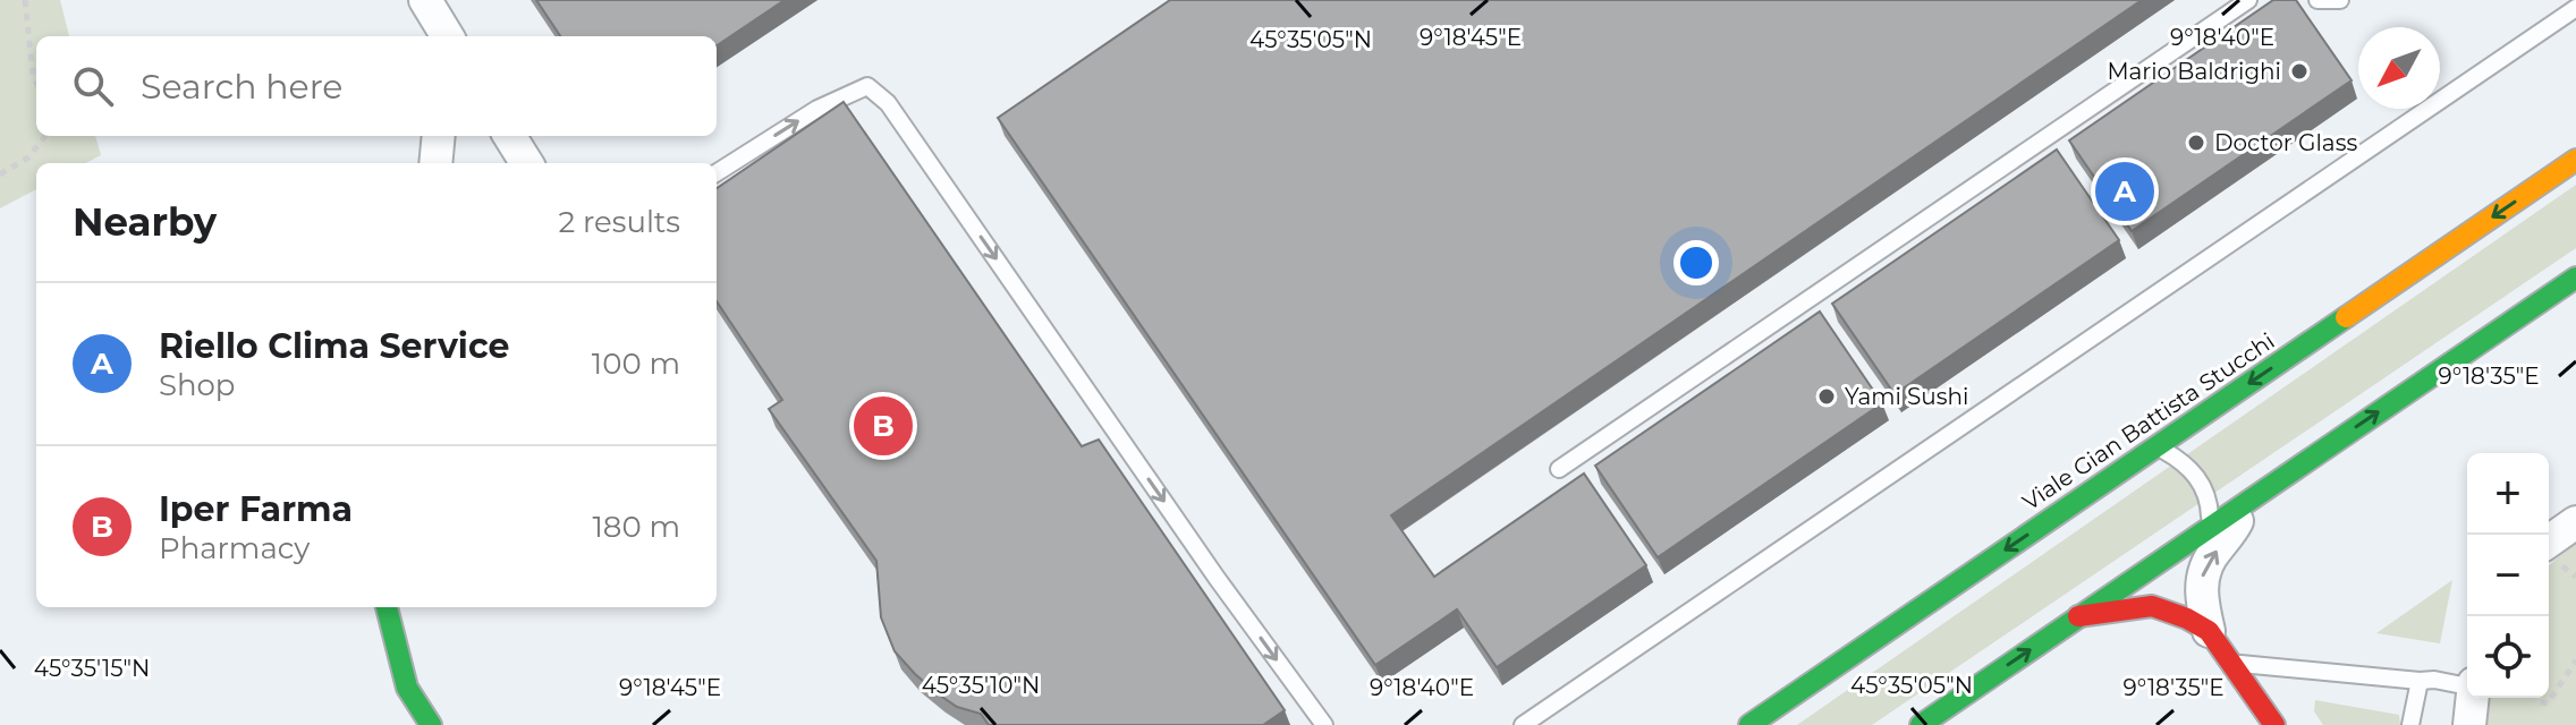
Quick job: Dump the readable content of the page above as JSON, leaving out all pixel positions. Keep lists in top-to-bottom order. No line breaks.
{"streets":{"main road":["Viale Gian Battista Stucchi"]},"places":["Mario Baldrighi","Doctor Glass","Yami Sushi"],"north":"bottom left","page":{"search":"Search here","pins":["A","B"],"heading":["Nearby","2 results"],"list":[{"mark":"A","name":"Riello Clima Service","note":"Shop","value":"100 m"},{"mark":"B","name":"Iper Farma","note":"Pharmacy","value":"180 m"}],"map_buttons":["+","−"]},"coordinates":["9°18'45\"E","9°18'40\"E","45°35'05\"N","9°18'35\"E","45°35'15\"N","45°35'10\"N"]}
